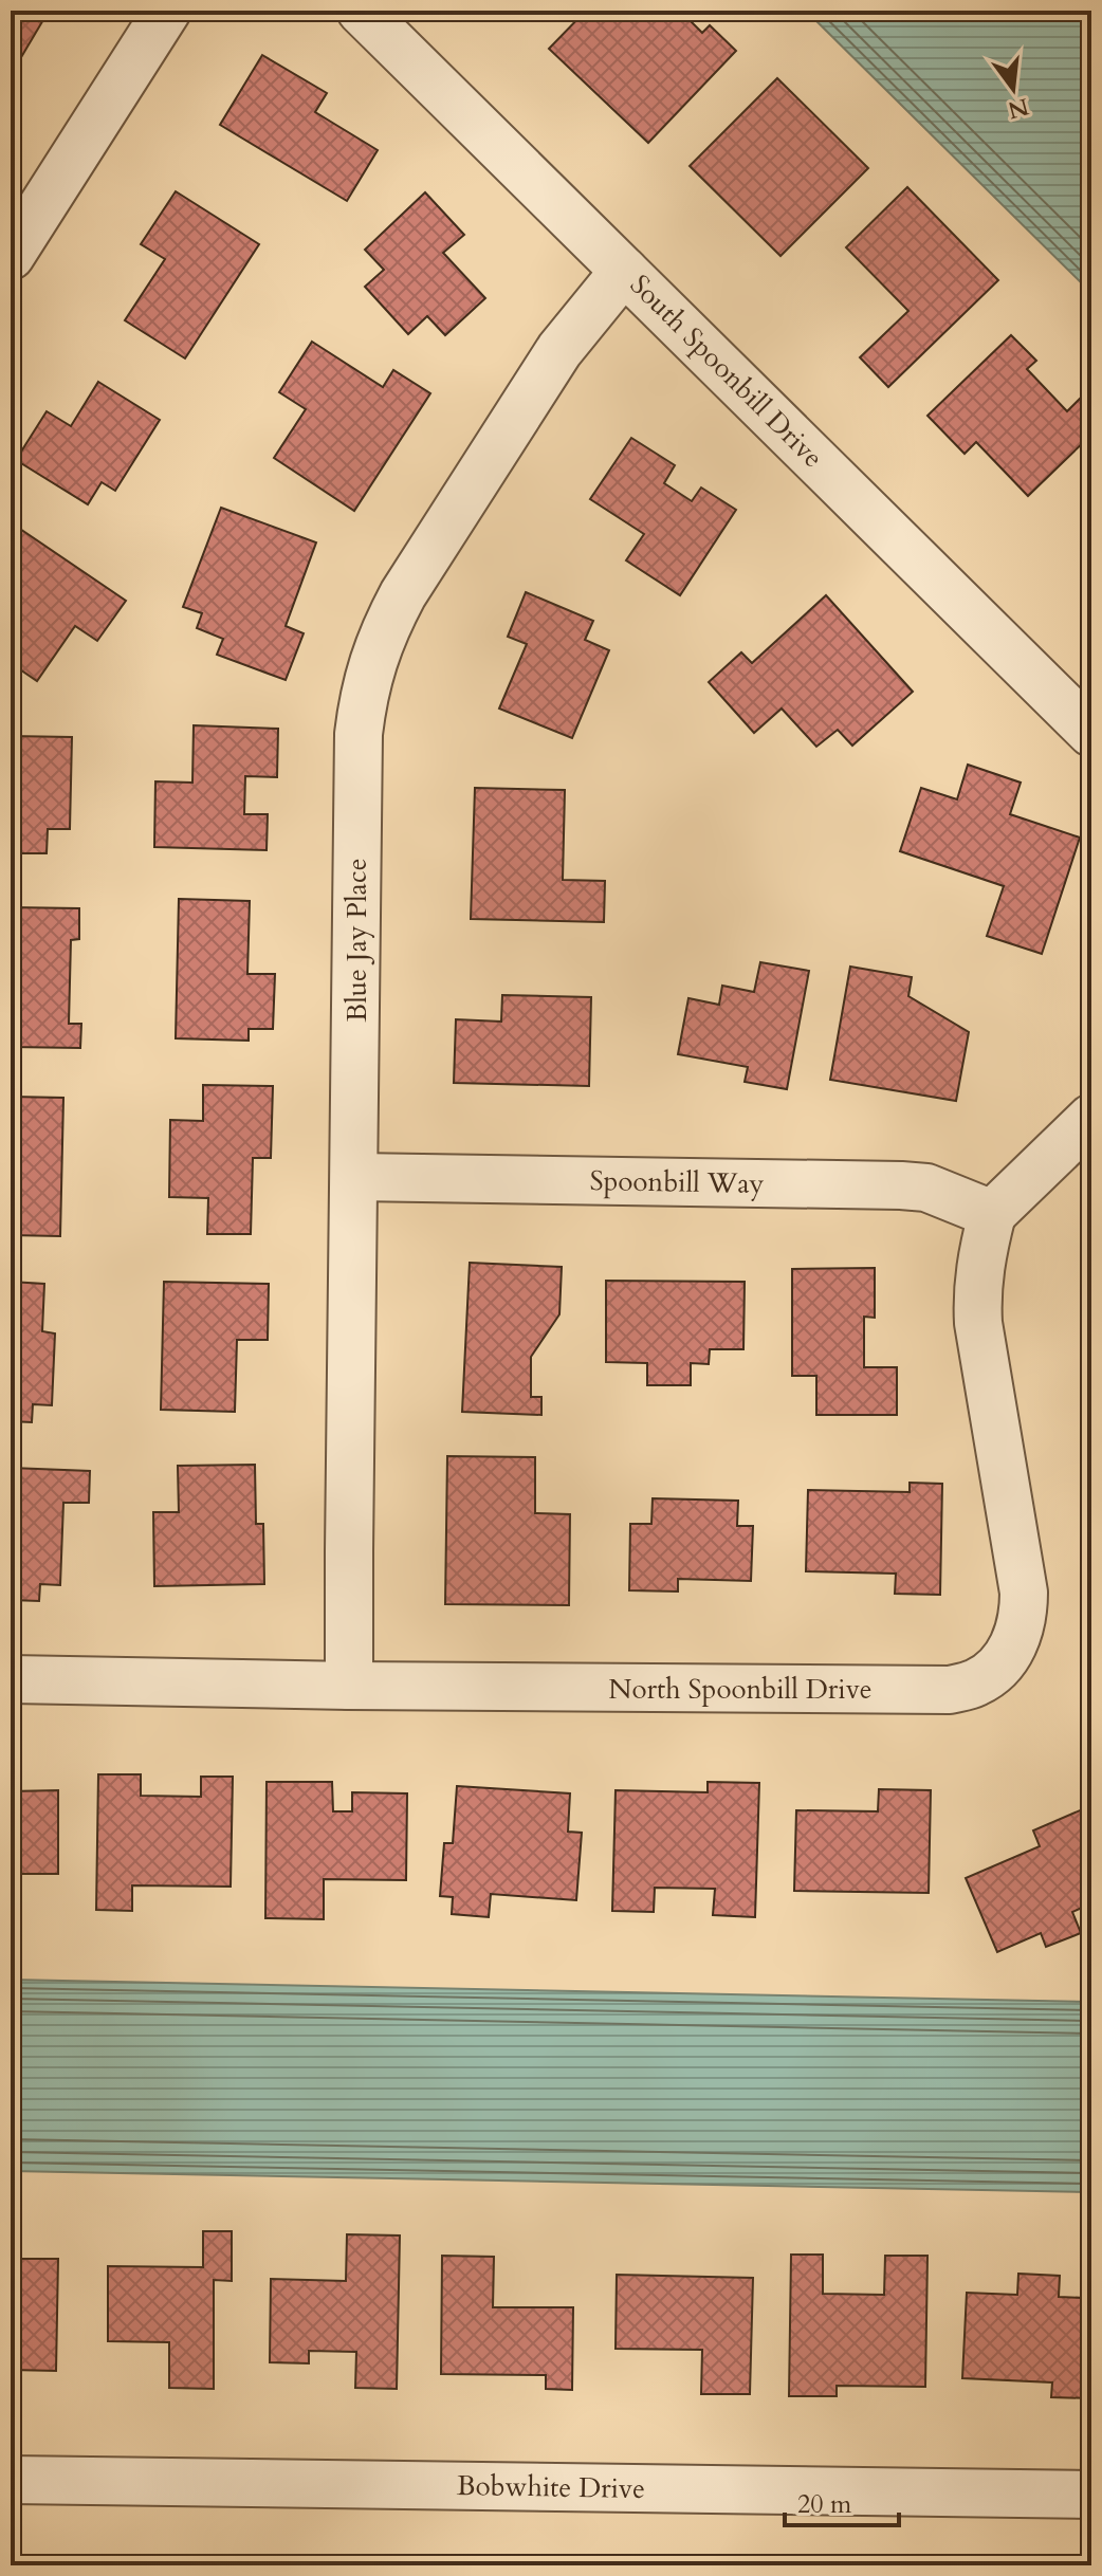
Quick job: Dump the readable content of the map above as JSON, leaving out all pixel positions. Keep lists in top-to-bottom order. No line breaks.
{"streets":{"street":["South Spoonbill Drive","Blue Jay Place","Spoonbill Way","North Spoonbill Drive","Bobwhite Drive"]},"crossings":[["South Spoonbill Drive","Blue Jay Place"],["Blue Jay Place","Spoonbill Way"],["Blue Jay Place","North Spoonbill Drive"],["Spoonbill Way","North Spoonbill Drive"]],"scale_bar":"20 m","north":"bottom"}
